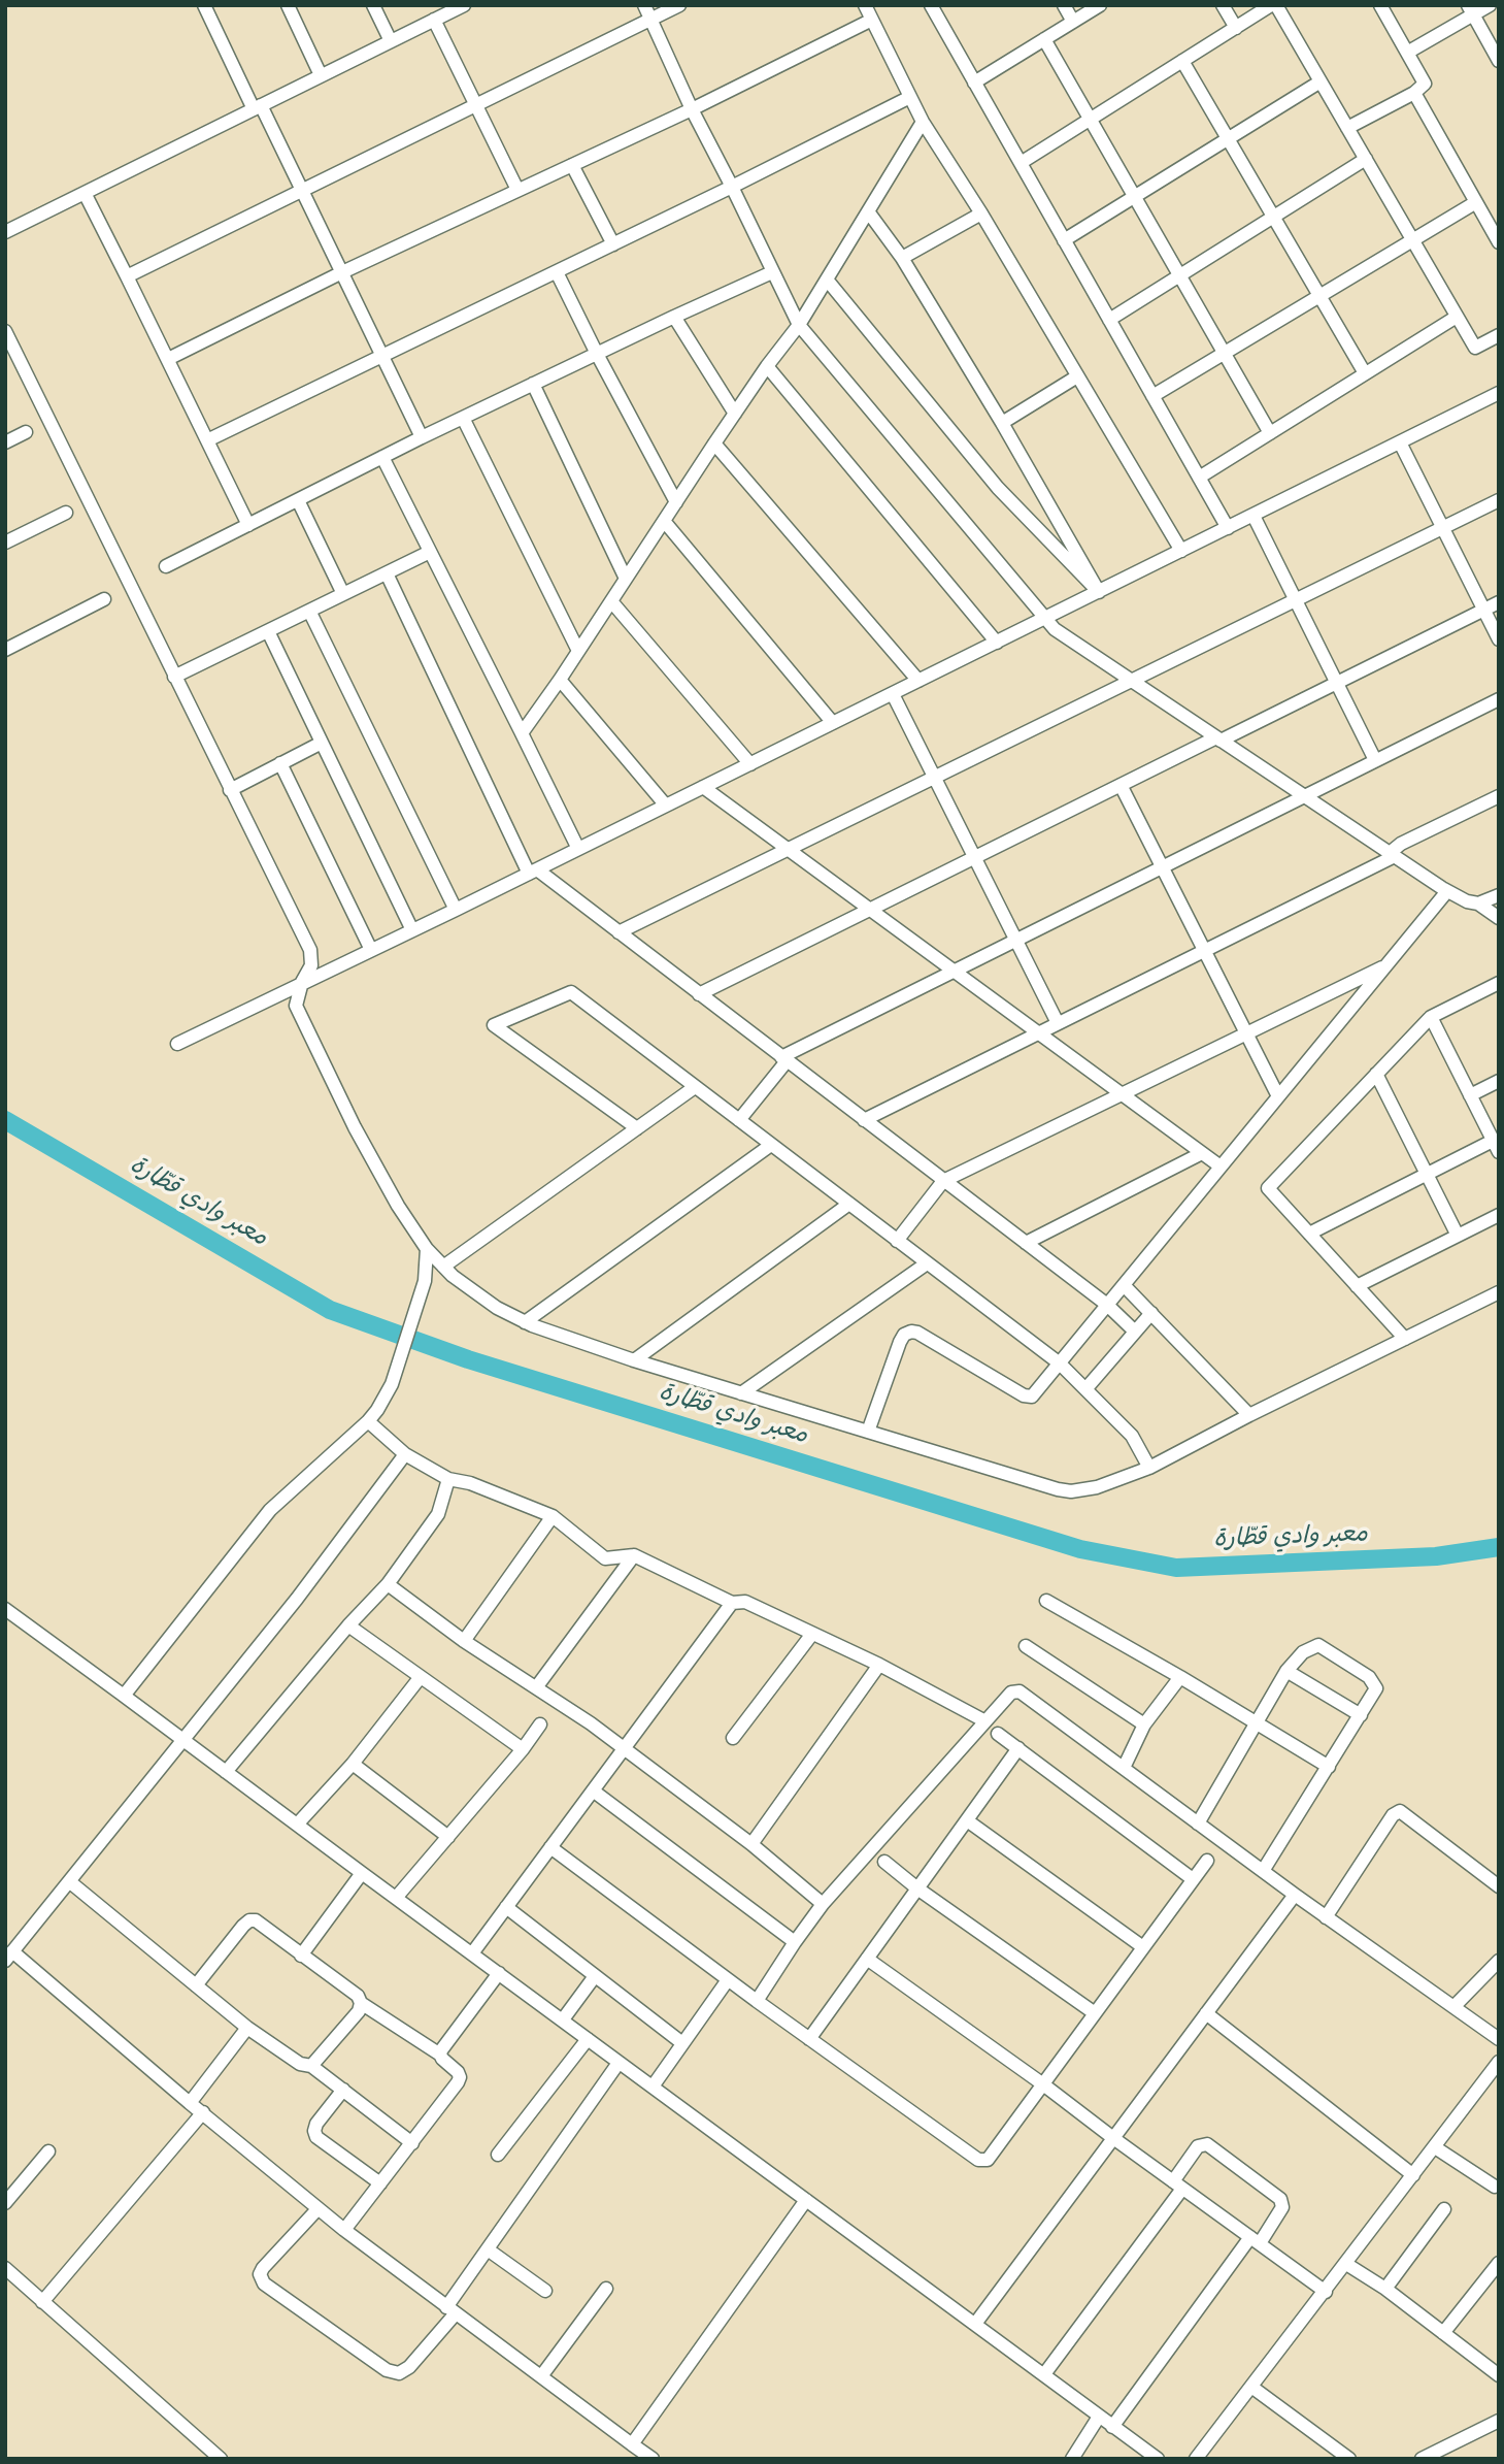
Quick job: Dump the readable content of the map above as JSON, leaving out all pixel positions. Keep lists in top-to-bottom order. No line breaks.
{"water":["معبر وادي قطّارة"]}
